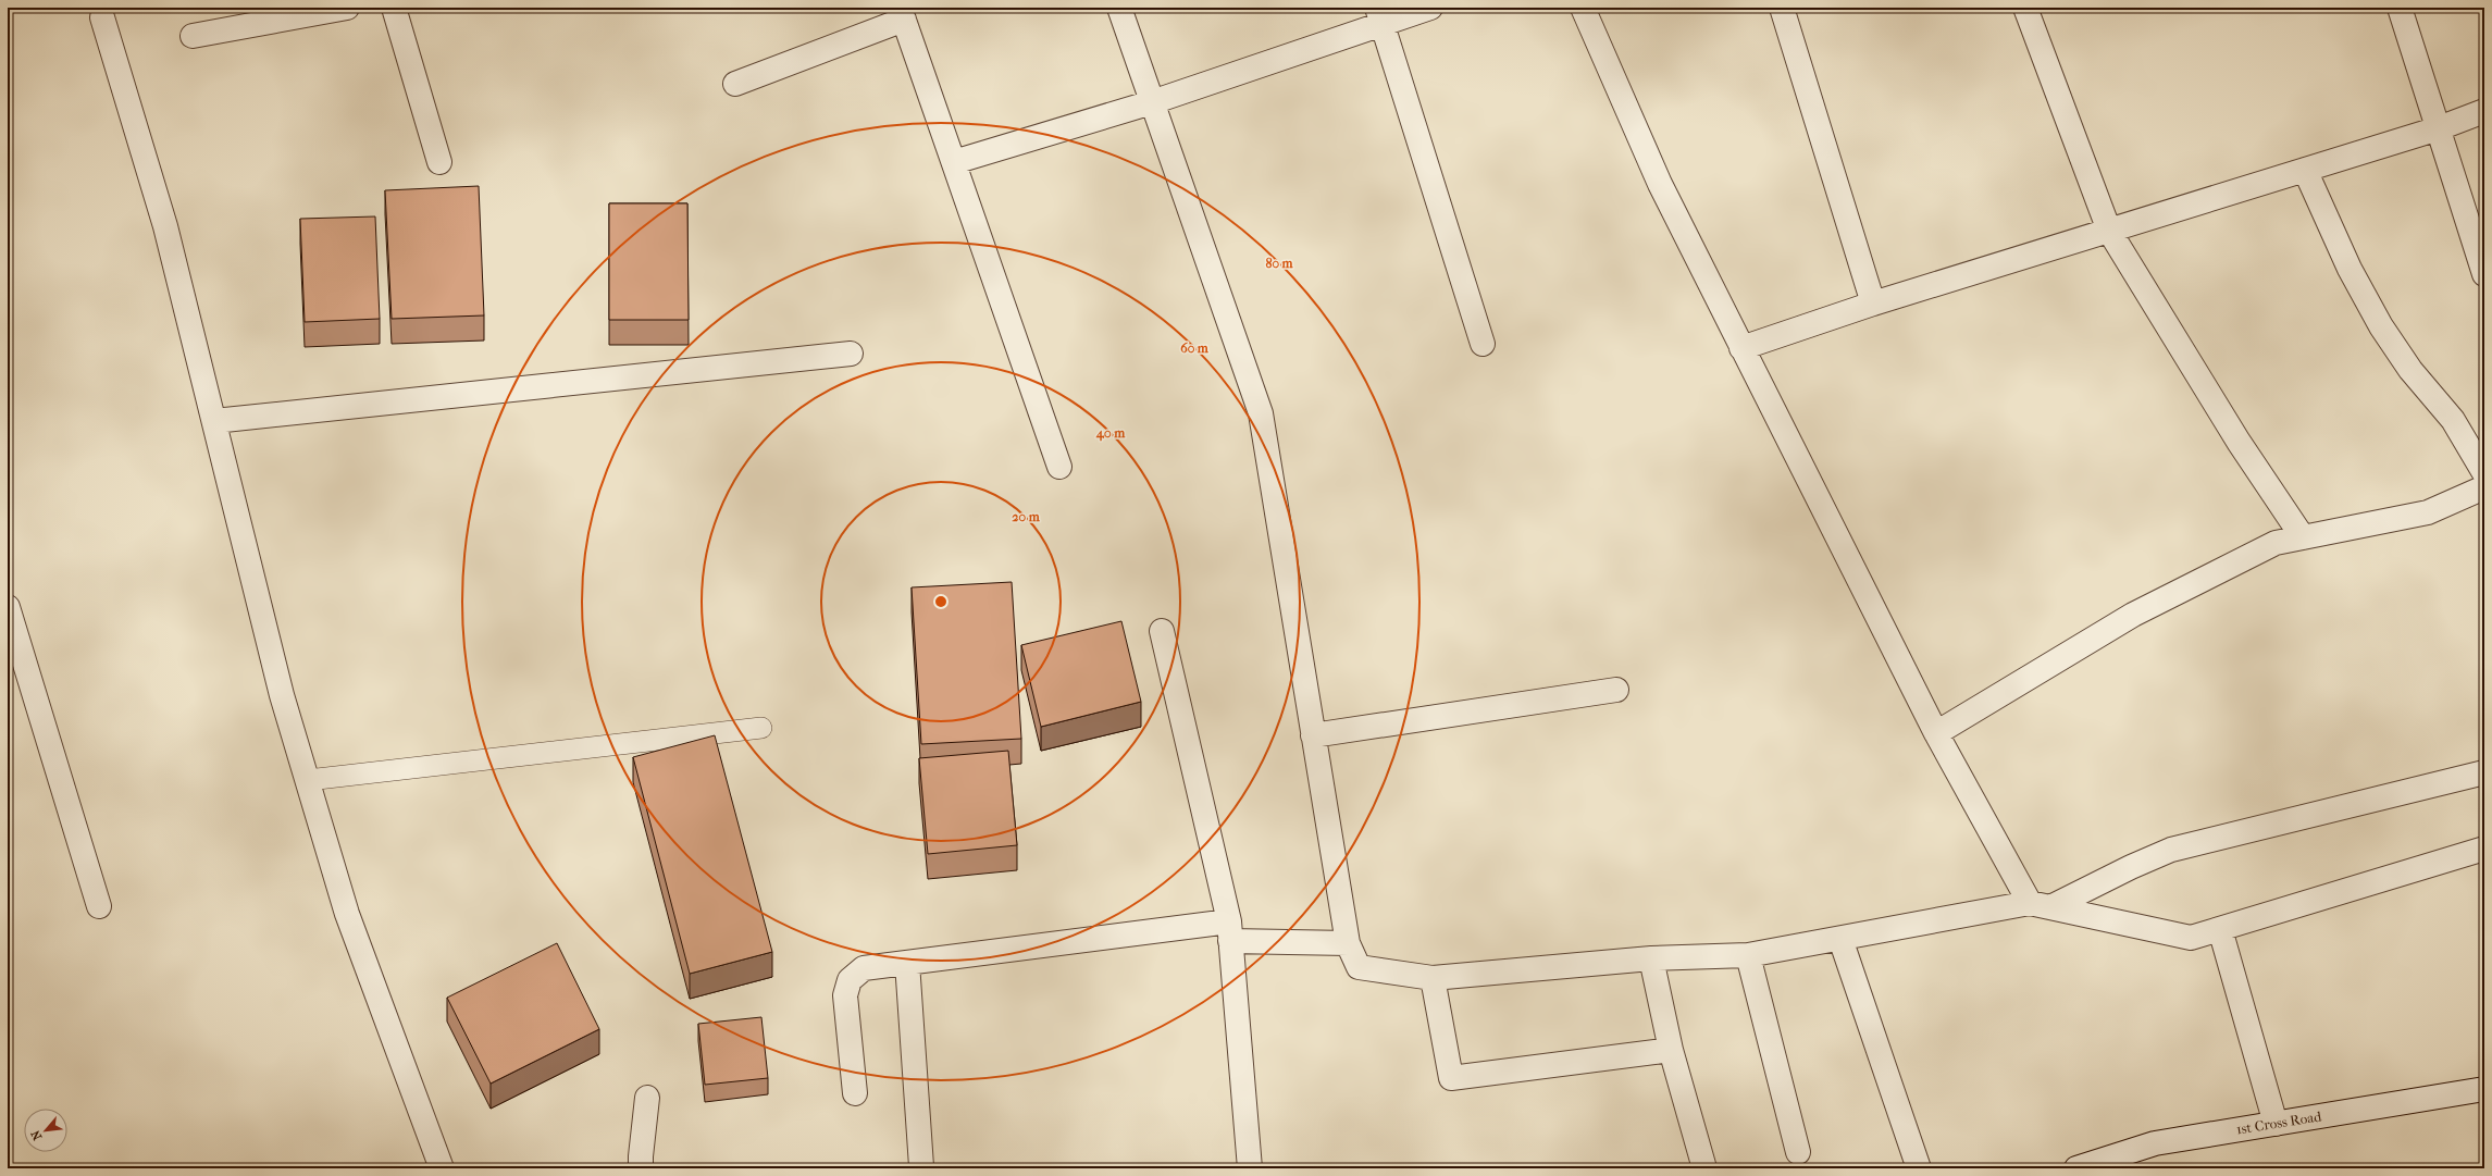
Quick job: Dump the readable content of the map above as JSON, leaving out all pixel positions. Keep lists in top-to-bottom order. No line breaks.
{"streets":{"street":["1st Cross Road"]},"north":"bottom left","rings":["80 m","60 m","40 m","20 m"]}
